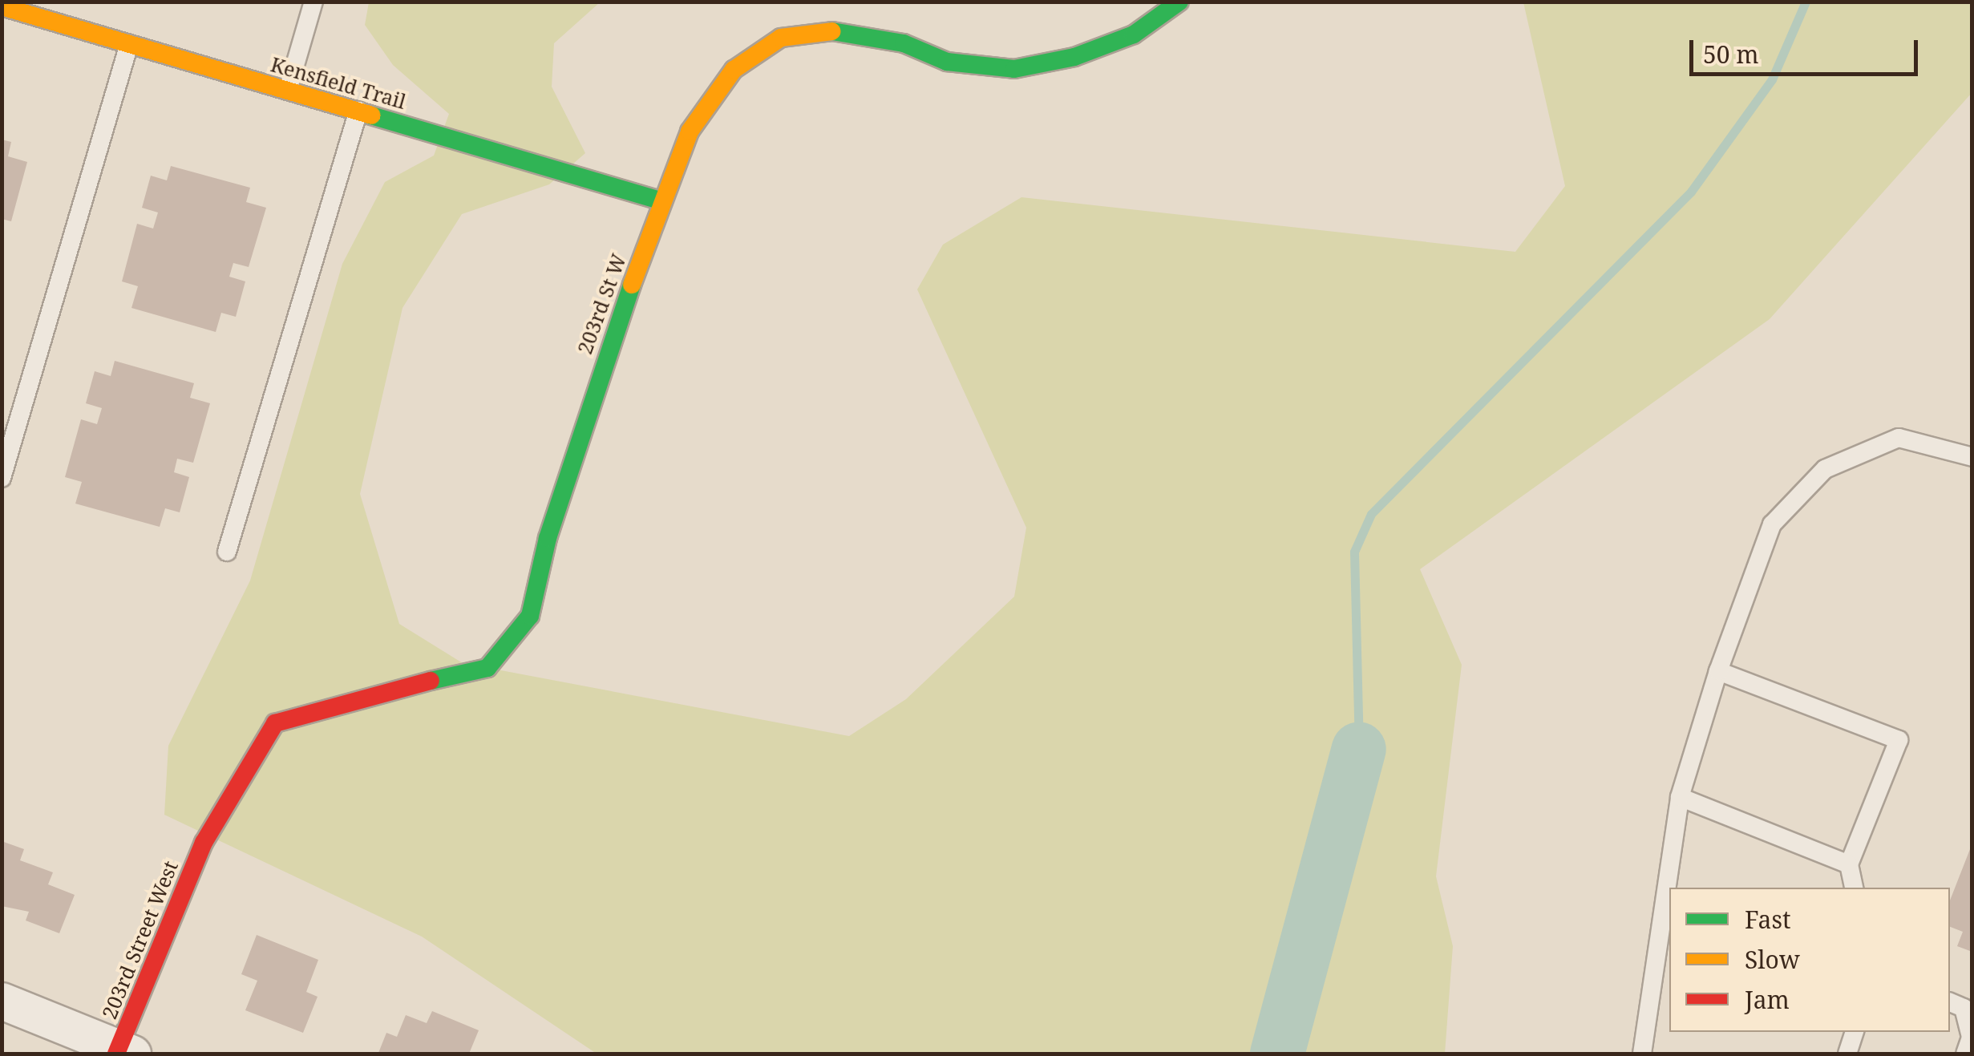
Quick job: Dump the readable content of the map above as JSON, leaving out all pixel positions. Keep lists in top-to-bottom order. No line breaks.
{"streets":{"street":["Kensfield Trail","203rd St W","203rd Street West"]},"crossings":[["Kensfield Trail","203rd St W"],["203rd St W","203rd Street West"]],"legend":["Fast","Slow","Jam"],"scale_bar":"50 m"}
